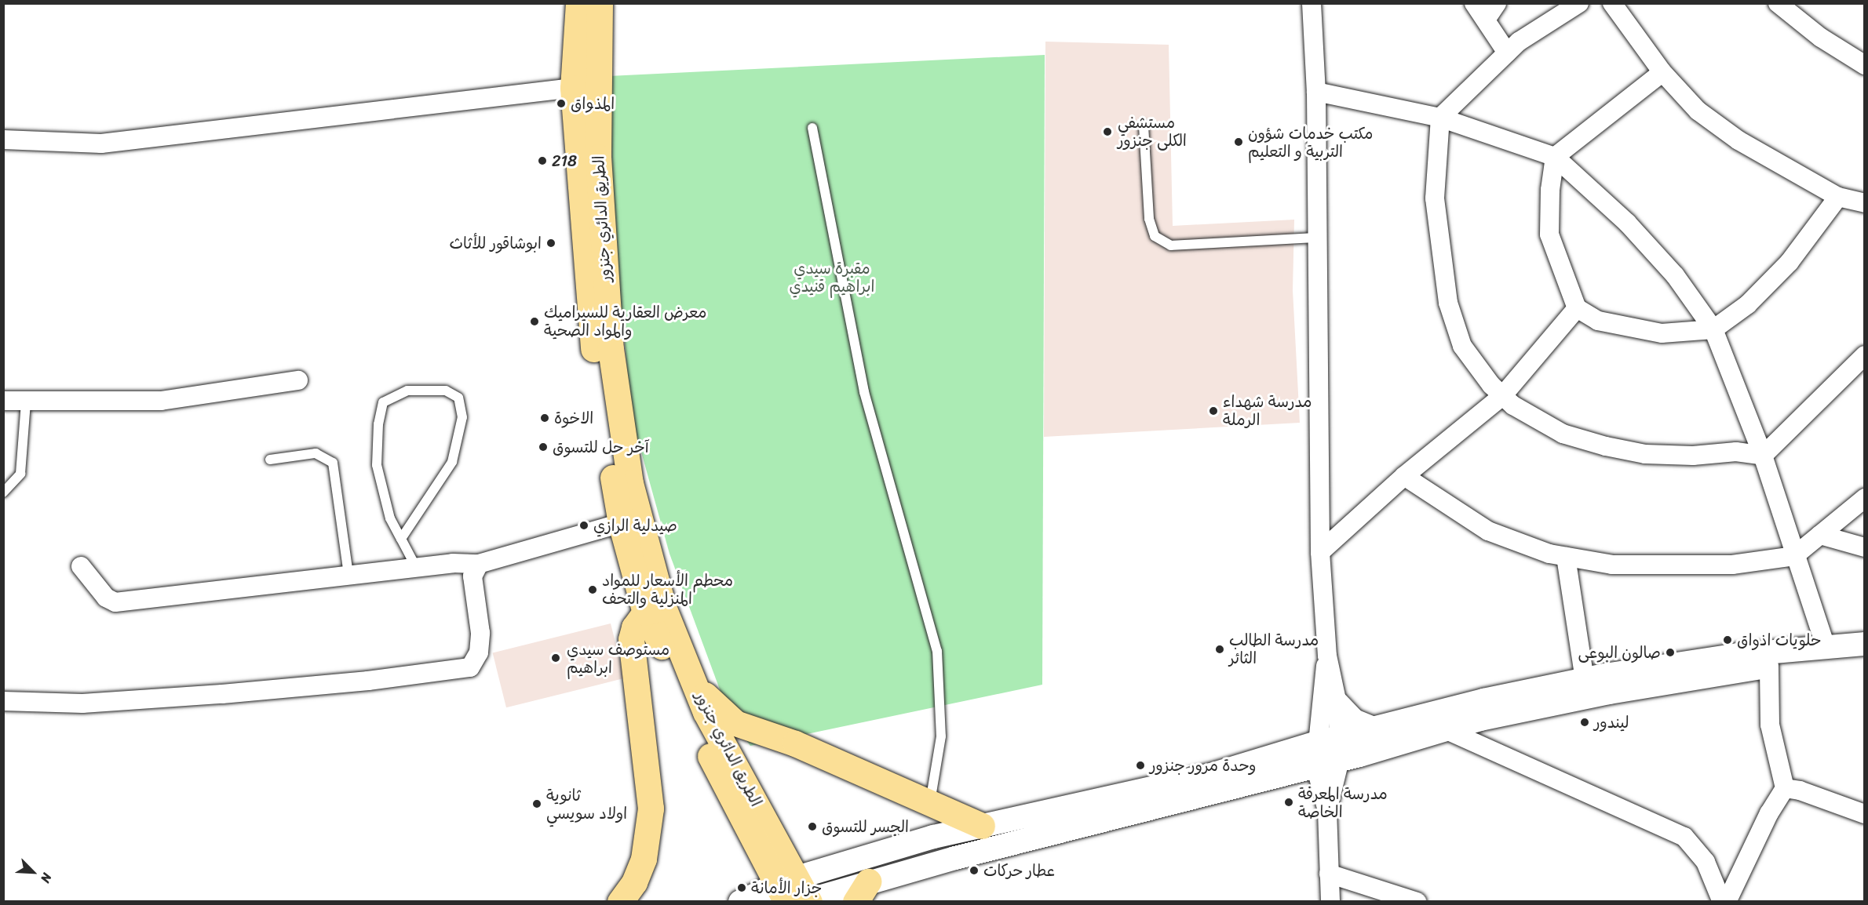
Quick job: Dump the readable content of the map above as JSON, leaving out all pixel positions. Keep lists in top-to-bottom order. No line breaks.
{"streets":{"main road":["الطريق الدائري جنزور"]},"parks":["مقبرة سيدي ابراهيم قنيدي"],"places":["المذواق","مستشفي الكلى جنزور","مكتب خدمات شؤون التربية و التعليم","218","ابوشاقور للأثاث","معرض العقارية للسيراميك والمواد الصحية","مدرسة شهداء الرملة","الاخوة","آخر حل للتسوق","صيدلية الرازي","محطم الأسعار للمواد المنزلية والتحف","حلويات اذواق","مدرسة الطالب الثائر","صالون البوعى","مستوصف سيدي ابراهيم","ليندور","وحدة مرور جنزور","مدرسة المعرفة الخاصة","ثانوية اولاد سويسي","الجسر للتسوق","عطار حركات","جزار الأمانة"],"north":"bottom right"}
